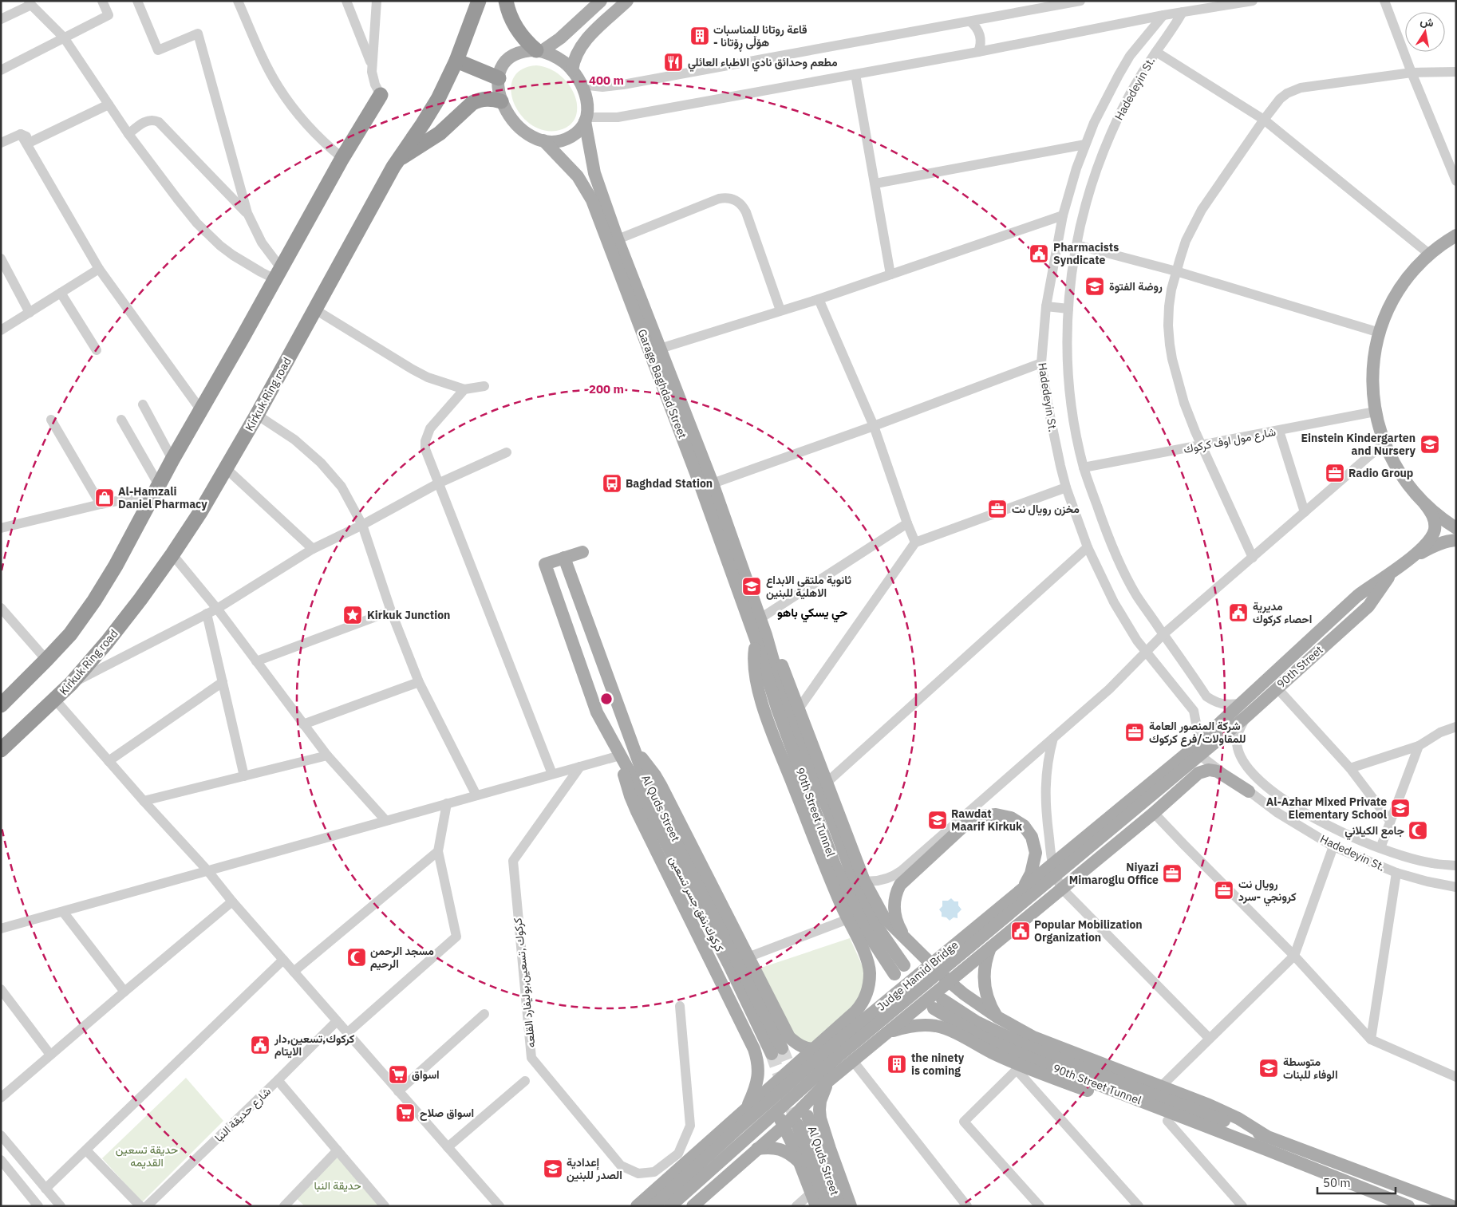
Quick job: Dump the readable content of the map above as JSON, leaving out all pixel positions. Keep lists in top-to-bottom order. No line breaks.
{"streets":{"highway":["Kirkuk Ring road"],"main road":["Garage Baghdad Street","90th Street","Al Quds Street","90th Street Tunnel","كركوك,نفق جسر تسعين","Judge Hamid Bridge"],"street":["Hadedeyin St.","شارع مول اوف كركوك","كركوك ,تسعين,بوليفارد القلعه","شارع حديقة النبا"]},"crossings":[["Hadedeyin St.","شارع مول اوف كركوك"],["Hadedeyin St.","90th Street"],["Hadedeyin St.","Judge Hamid Bridge"],["Garage Baghdad Street","90th Street Tunnel"],["90th Street","Judge Hamid Bridge"],["Al Quds Street","كركوك,نفق جسر تسعين"]],"districts":["حي يسكي باهو"],"parks":["حديقة تسعين القديمه","حديقة النبا"],"places":{"building":["قاعة روتانا للمناسبات - هۆڵی ڕۆتانا","the ninety is coming"],"restaurant":["مطعم وحدائق نادي الاطباء العائلي"],"public building":["Pharmacists Syndicate","مديرية احصاء كركوك","Popular Mobilization Organization","كركوك,تسعين,دار الايتام"],"school or university":["روضة الفتوة","Einstein Kindergarten and Nursery","ثانوية ملتقى الابداع الاهلية للبنين","Al-Azhar Mixed Private Elementary School","Rawdat Maarif Kirkuk","متوسطة الوفاء للبنات","إعدادية الصدر للبنين"],"office":["Radio Group","مخزن رويال نت","شركة المنصور العامة للمقاولات/فرع كركوك","Niyazi Mimaroglu Office","رويال نت كرونجي -سرد"],"bus stop":["Baghdad Station"],"shop":["Al-Hamzali Daniel Pharmacy"],"place":["Kirkuk Junction"],"mosque":["جامع الكيلاني","مسجد الرحمن الرحيم"],"supermarket":["اسواق","اسواق صلاح"]},"scale_bar":"50 m","north":"top","rings":["400 m","200 m"]}
